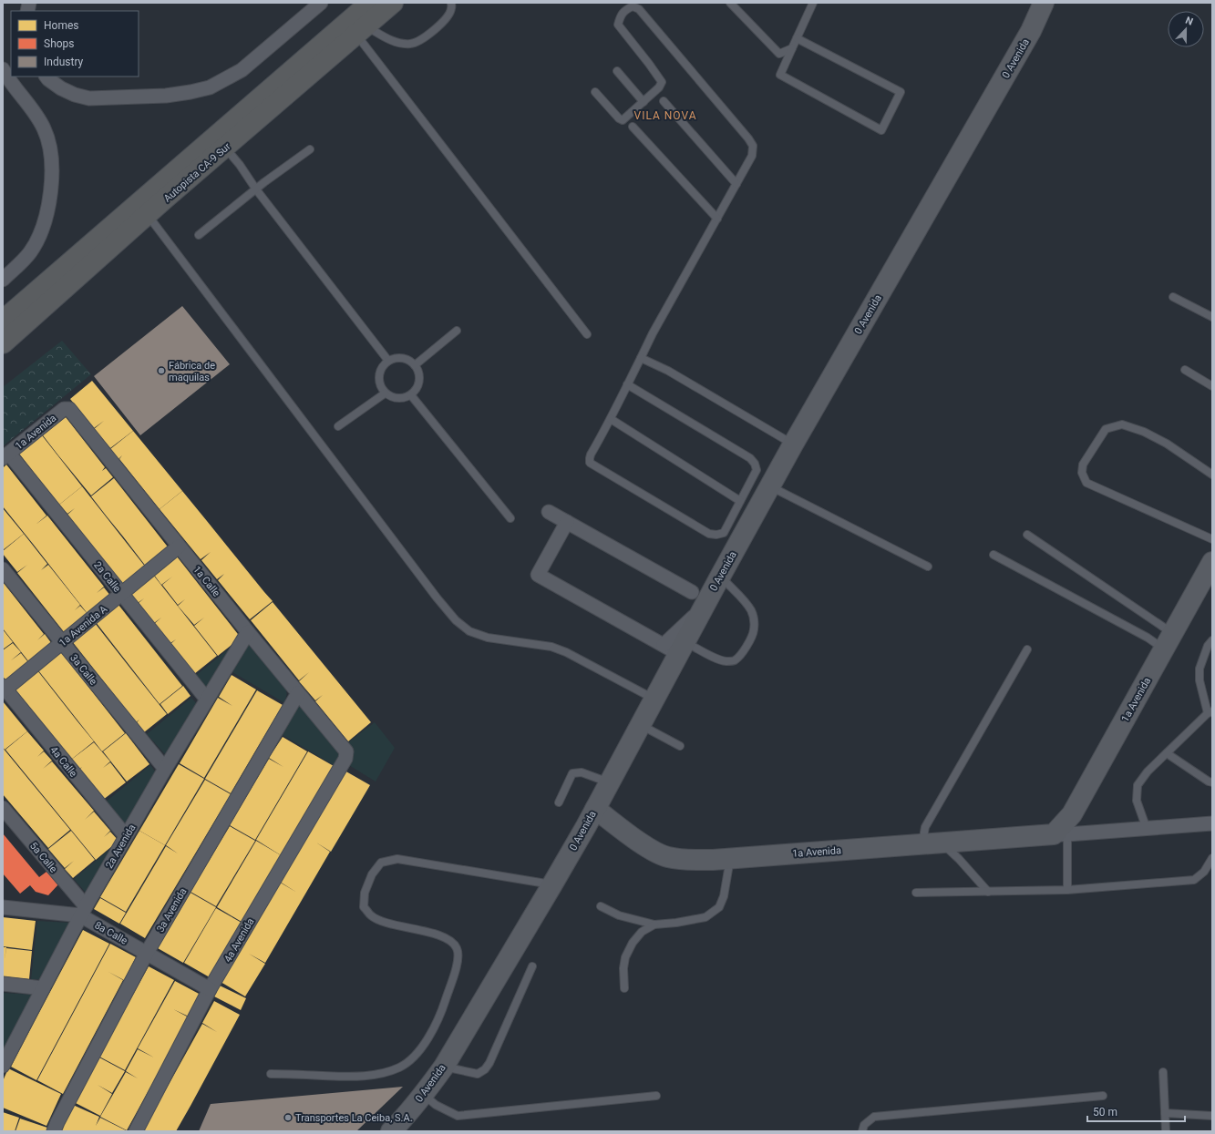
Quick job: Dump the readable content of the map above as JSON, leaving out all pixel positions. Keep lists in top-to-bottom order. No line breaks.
{"streets":{"highway":["Autopista CA-9 Sur"],"street":["0 Avenida","1a Avenida","2a Calle","1a Calle","1a Avenida A","3a Calle","4a Calle","2a Avenida","5a Calle","3a Avenida","8a Calle","4a Avenida"]},"crossings":[["0 Avenida","1a Avenida"],["1a Avenida","2a Calle"],["1a Avenida","1a Calle"],["2a Calle","1a Avenida A"],["2a Calle","2a Avenida"],["1a Calle","1a Avenida A"],["1a Calle","2a Avenida"],["1a Calle","3a Avenida"],["1a Calle","4a Avenida"],["1a Avenida A","3a Calle"],["1a Avenida A","4a Calle"],["3a Calle","2a Avenida"],["4a Calle","2a Avenida"],["2a Avenida","5a Calle"],["2a Avenida","8a Calle"],["5a Calle","8a Calle"],["3a Avenida","8a Calle"],["8a Calle","4a Avenida"]],"districts":["VILA NOVA"],"places":["Fábrica de maquilas","Transportes La Ceiba, S.A."],"legend":["Homes","Shops","Industry"],"scale_bar":"50 m","north":"top"}
